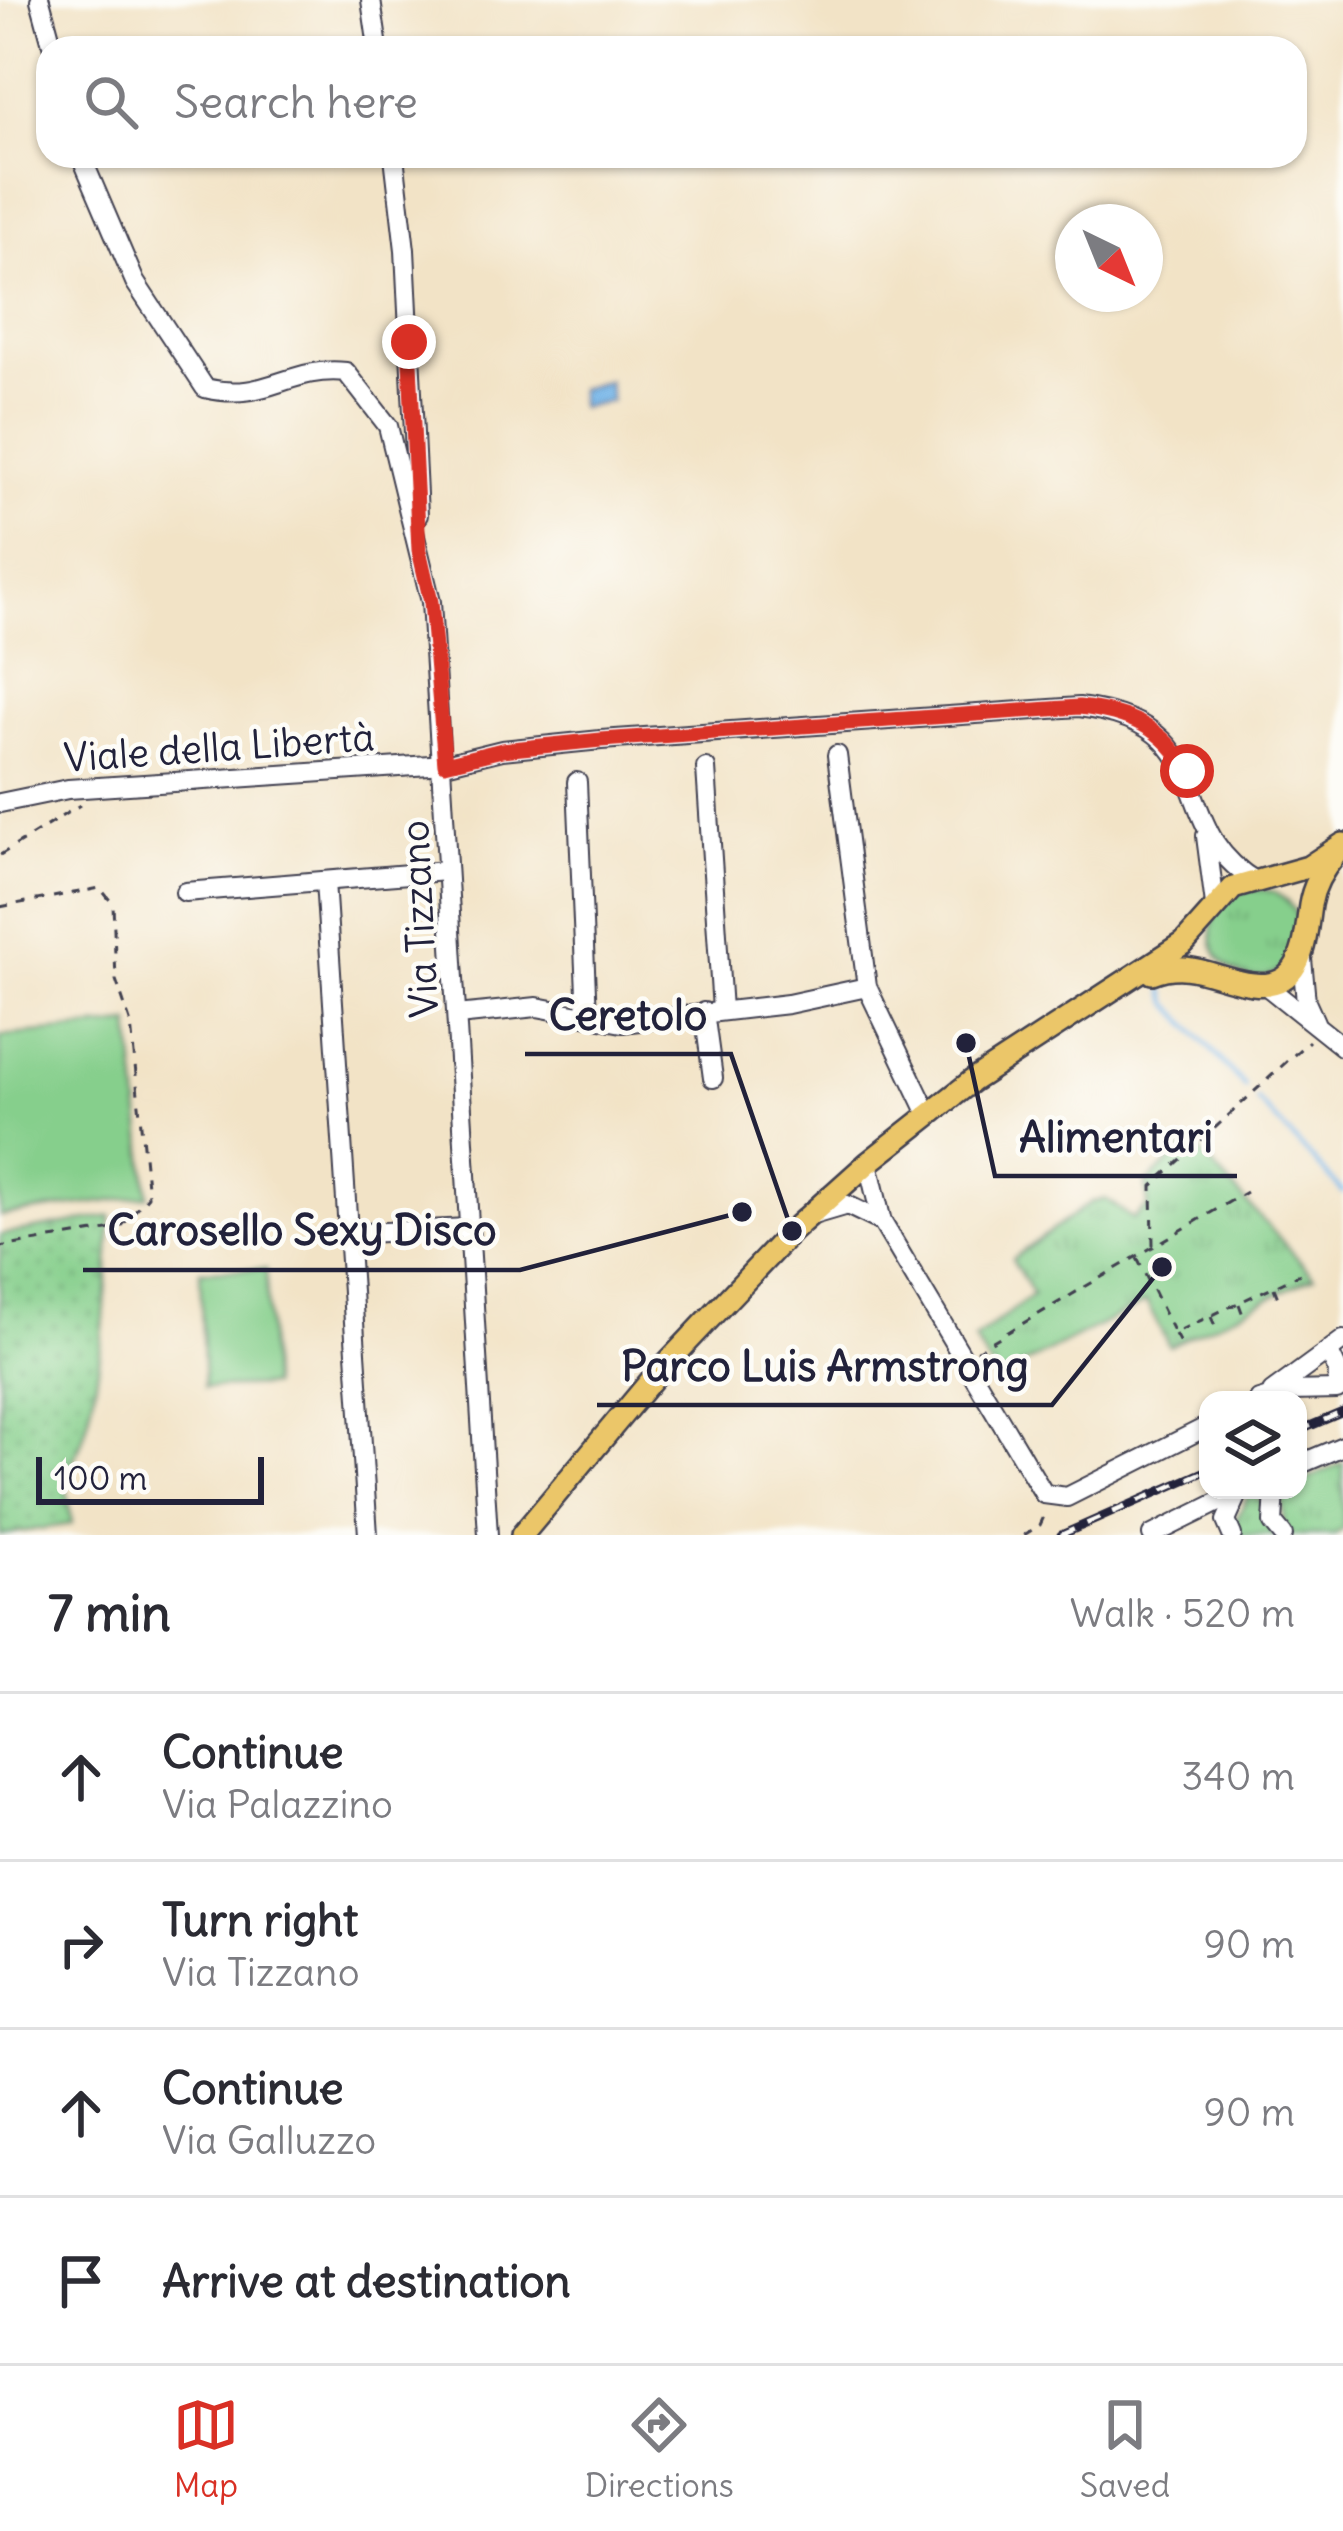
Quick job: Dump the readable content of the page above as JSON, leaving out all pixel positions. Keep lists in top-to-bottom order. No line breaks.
{"streets":{"street":["Viale della Libertà","Via Tizzano"]},"crossings":[["Viale della Libertà","Via Tizzano"]],"places":["Alimentari","Carosello Sexy Disco","Ceretolo","Parco Luis Armstrong"],"scale_bar":"100 m","north":"bottom right","page":{"search":"Search here","scale":"100 m","heading":["7 min","Walk · 520 m"],"list":[["Continue","Via Palazzino","340 m"],["Turn right","Via Tizzano","90 m"],["Continue","Via Galluzzo","90 m"],"Arrive at destination"],"nav":["Map","Directions","Saved"]}}
